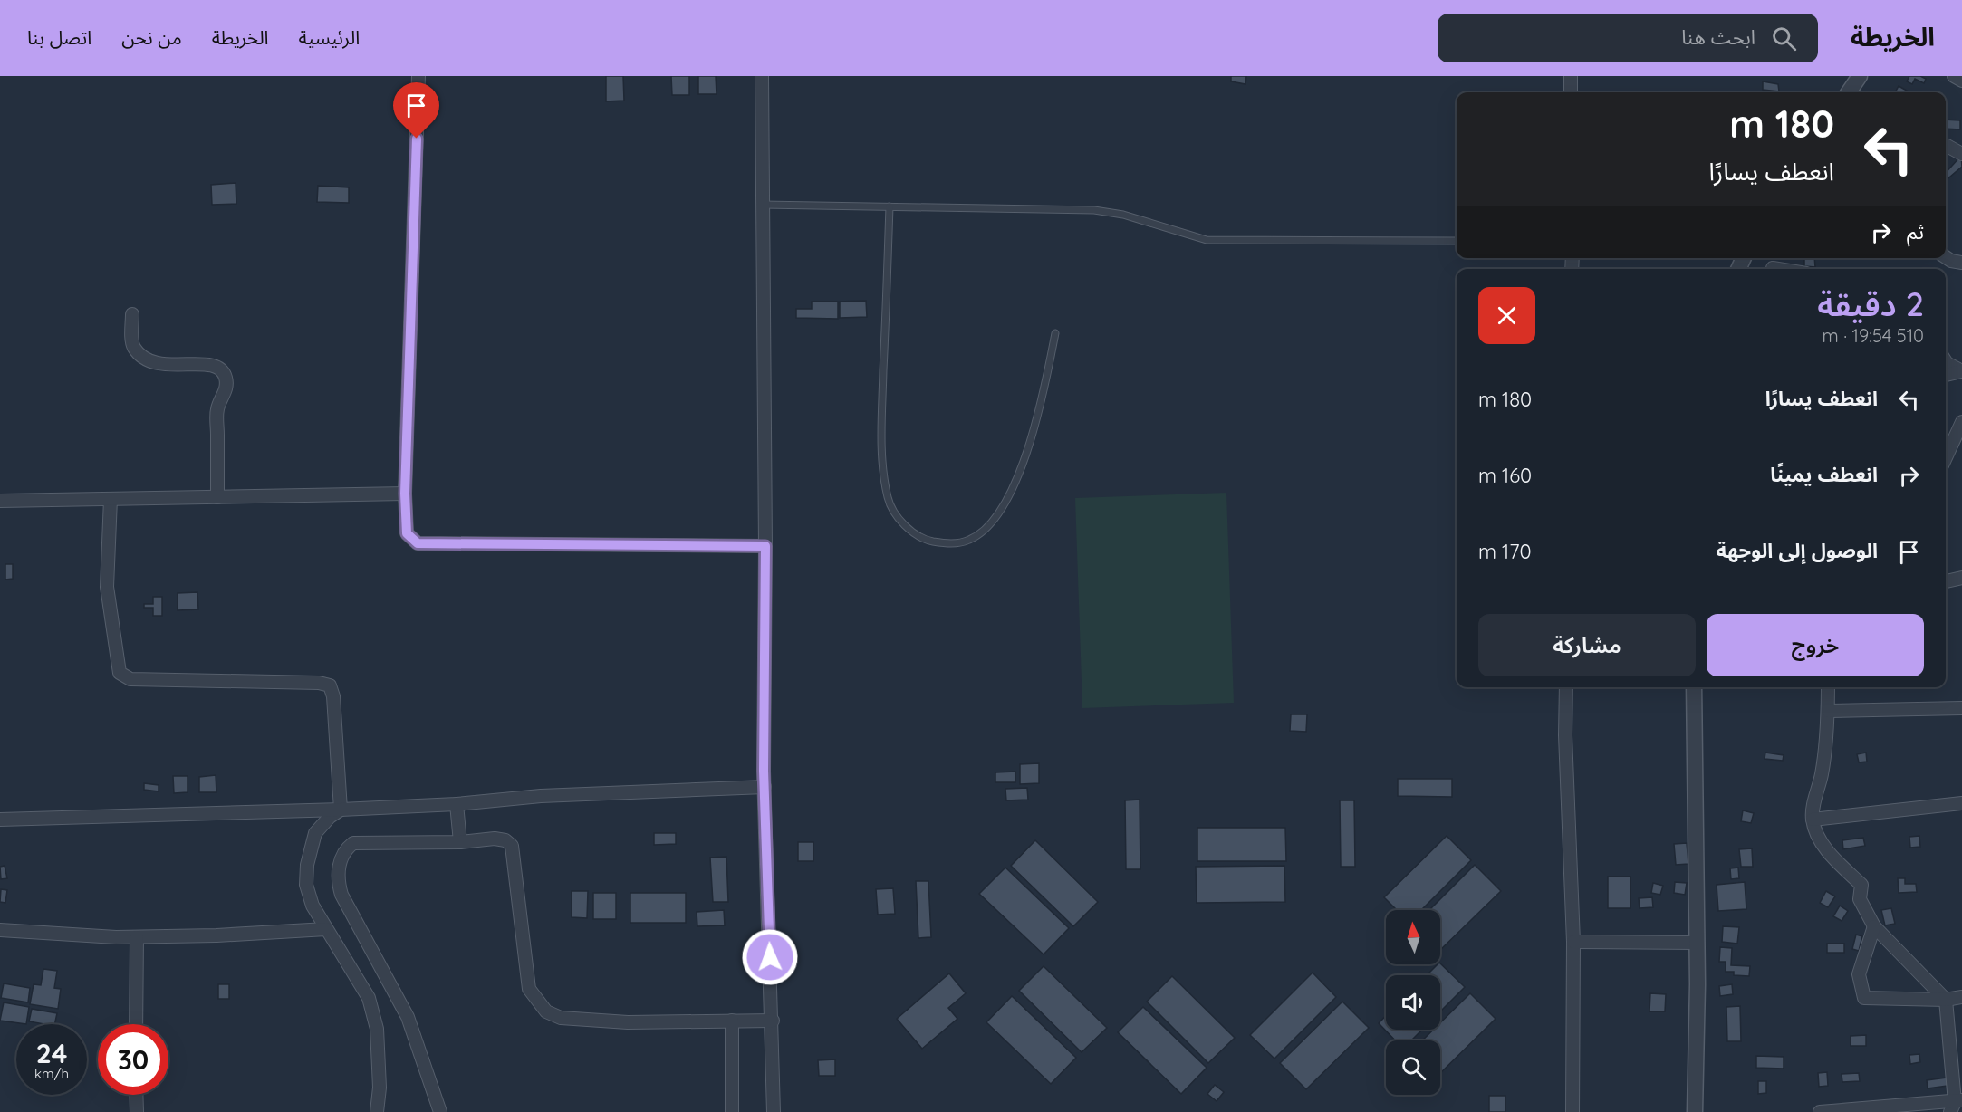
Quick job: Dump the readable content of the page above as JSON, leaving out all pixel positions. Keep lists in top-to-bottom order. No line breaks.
{"north":"top","page":{"header":"الخريطة","search":"ابحث هنا","nav":["الرئيسية","الخريطة","من نحن","اتصل بنا"],"turn":["180 m","انعطف يسارًا"],"then":"ثم","heading":["2 دقيقة","510 m · 19:54"],"list":[{"name":"انعطف يسارًا","value":"180 m"},{"name":"انعطف يمينًا","value":"160 m"},{"name":"الوصول إلى الوجهة","value":"170 m"}],"buttons":["خروج","مشاركة"],"speed":"24 km/h","limit":"30"}}
